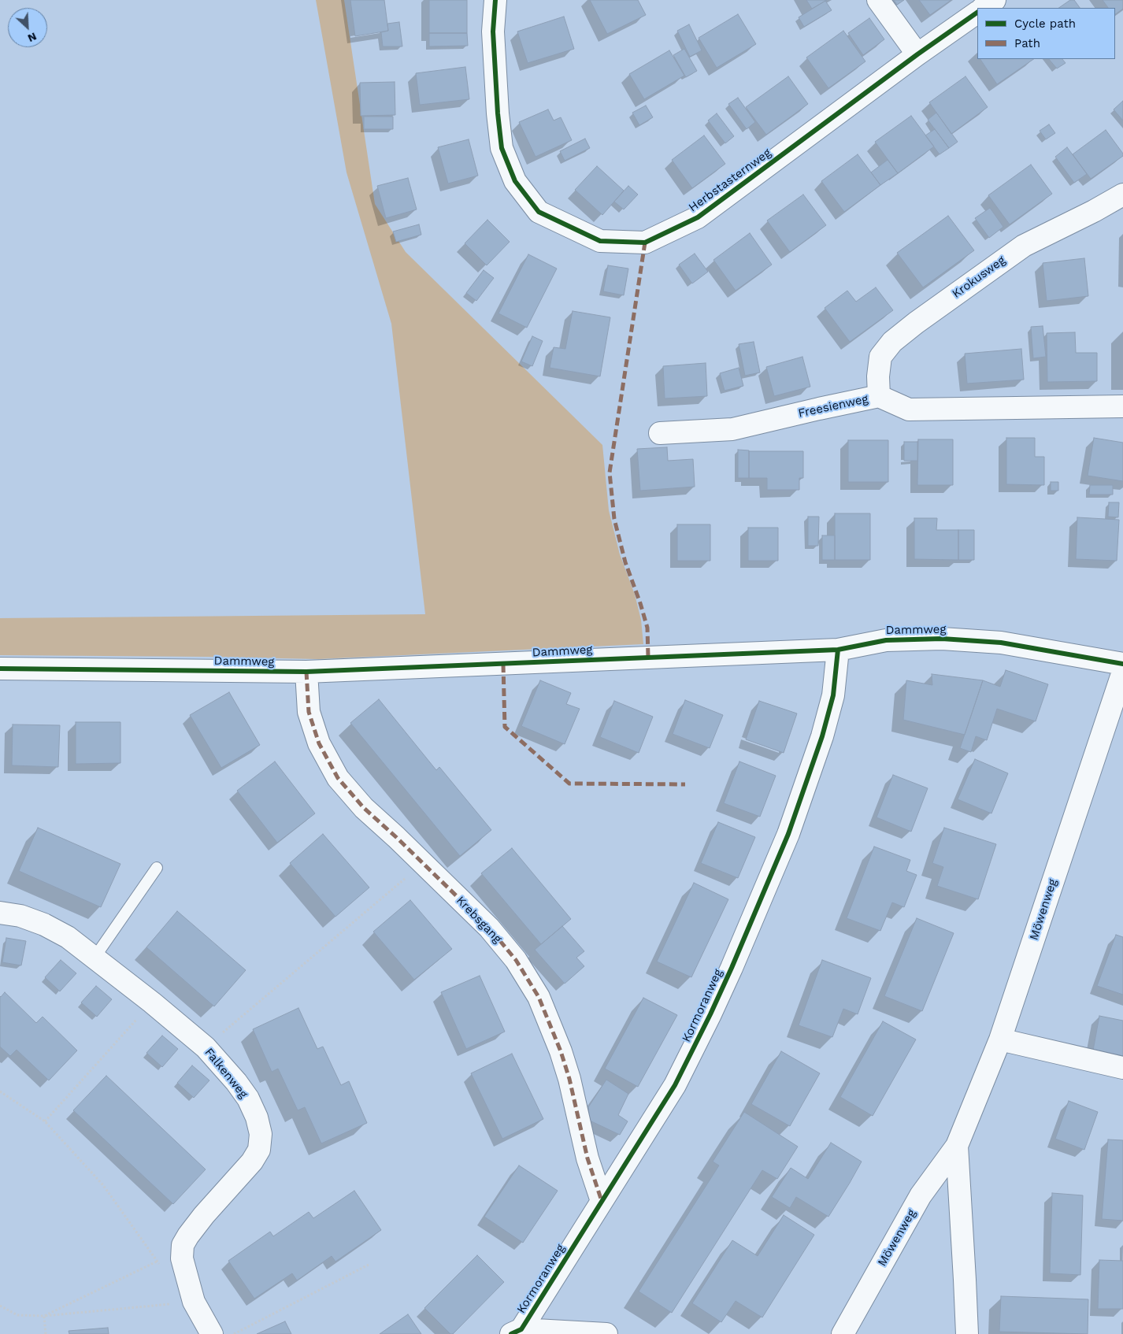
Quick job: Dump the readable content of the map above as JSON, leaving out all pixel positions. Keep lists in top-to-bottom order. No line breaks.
{"streets":{"street":["Herbstasternweg","Krokusweg","Freesienweg","Dammweg","Möwenweg","Krebsgang","Kormoranweg","Falkenweg"]},"crossings":[["Krokusweg","Freesienweg"],["Dammweg","Krebsgang"],["Dammweg","Kormoranweg"],["Krebsgang","Kormoranweg"]],"legend":["Cycle path","Path"],"north":"bottom right"}
